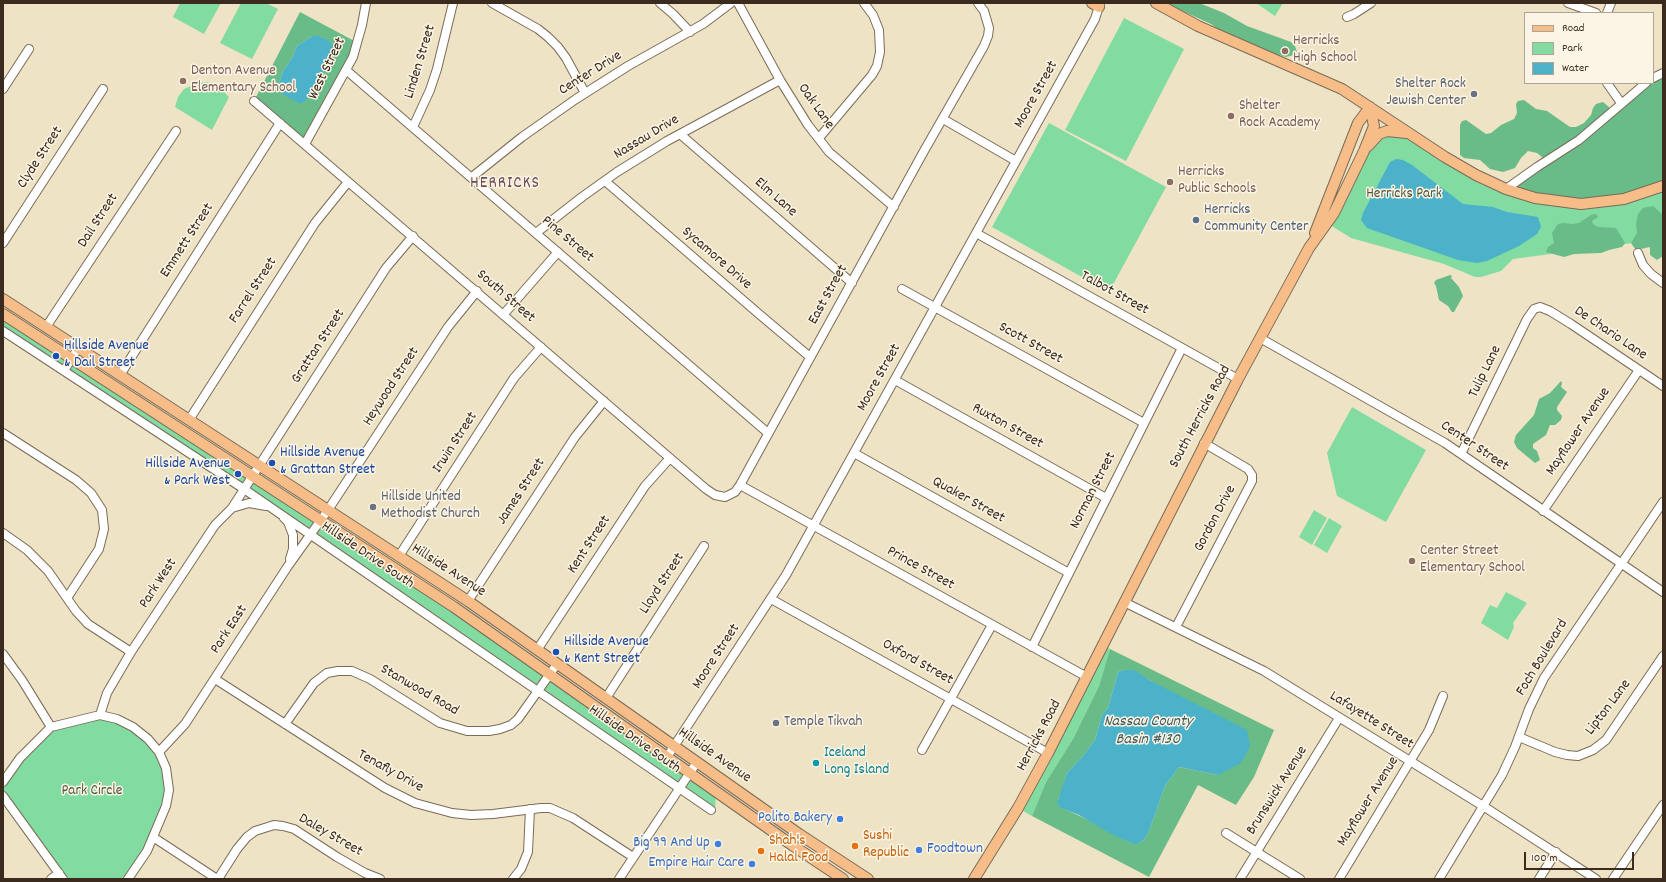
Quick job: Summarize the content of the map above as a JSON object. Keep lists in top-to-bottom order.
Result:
{
  "streets": {
    "main road": ["South Herricks Road", "Hillside Avenue", "Herricks Road"],
    "street": [
      "Linden Street",
      "West Street",
      "Center Drive",
      "Moore Street",
      "Oak Lane",
      "Nassau Drive",
      "Clyde Street",
      "Elm Lane",
      "Dail Street",
      "Pine Street",
      "Emmett Street",
      "Sycamore Drive",
      "Farrel Street",
      "Talbot Street",
      "East Street",
      "South Street",
      "De Chario Lane",
      "Scott Street",
      "Grattan Street",
      "Tulip Lane",
      "Heywood Street",
      "Ruxton Street",
      "Mayflower Avenue",
      "Irwin Street",
      "Center Street",
      "Norman Street",
      "James Street",
      "Quaker Street",
      "Gordon Drive",
      "Kent Street",
      "Hillside Drive South",
      "Prince Street",
      "Park West",
      "Lloyd Street",
      "Park East",
      "Foch Boulevard",
      "Oxford Street",
      "Stanwood Road",
      "Lipton Lane",
      "Lafayette Street",
      "Tenafly Drive",
      "Brunswick Avenue",
      "Daley Street"
    ]
  },
  "crossings": [
    ["Linden Street", "Pine Street"],
    ["West Street", "Pine Street"],
    ["West Street", "South Street"],
    ["Center Drive", "Pine Street"],
    ["Moore Street", "Talbot Street"],
    ["Moore Street", "Scott Street"],
    ["Moore Street", "Ruxton Street"],
    ["Moore Street", "Quaker Street"],
    ["Moore Street", "Prince Street"],
    ["Moore Street", "Hillside Avenue"],
    ["Moore Street", "Oxford Street"],
    ["Oak Lane", "Nassau Drive"],
    ["Oak Lane", "East Street"],
    ["Nassau Drive", "Elm Lane"],
    ["Nassau Drive", "Pine Street"],
    ["Nassau Drive", "Sycamore Drive"],
    ["Elm Lane", "East Street"],
    ["Dail Street", "Hillside Avenue"],
    ["Pine Street", "East Street"],
    ["Emmett Street", "South Street"],
    ["Emmett Street", "Hillside Avenue"],
    ["Sycamore Drive", "East Street"],
    ["Farrel Street", "South Street"],
    ["Farrel Street", "Hillside Avenue"],
    ["Talbot Street", "South Herricks Road"],
    ["Talbot Street", "Norman Street"],
    ["East Street", "South Street"],
    ["East Street", "Prince Street"],
    ["South Street", "Grattan Street"],
    ["South Street", "Heywood Street"],
    ["South Street", "Irwin Street"],
    ["South Street", "James Street"],
    ["South Street", "Kent Street"],
    ["South Street", "Prince Street"],
    ["De Chario Lane", "Tulip Lane"],
    ["De Chario Lane", "Mayflower Avenue"],
    ["Scott Street", "Norman Street"],
    ["Grattan Street", "Hillside Avenue"],
    ["Grattan Street", "Park West"],
    ["Tulip Lane", "Center Street"],
    ["Heywood Street", "Hillside Avenue"],
    ["Heywood Street", "Park East"],
    ["South Herricks Road", "Center Street"],
    ["South Herricks Road", "Gordon Drive"],
    ["South Herricks Road", "Lafayette Street"],
    ["South Herricks Road", "Herricks Road"],
    ["Ruxton Street", "Norman Street"],
    ["Mayflower Avenue", "Center Street"],
    ["Mayflower Avenue", "Lafayette Street"],
    ["Irwin Street", "Hillside Avenue"],
    ["Center Street", "Foch Boulevard"],
    ["Norman Street", "Quaker Street"],
    ["Norman Street", "Prince Street"],
    ["James Street", "Hillside Avenue"],
    ["Gordon Drive", "Lafayette Street"],
    ["Kent Street", "Hillside Avenue"],
    ["Hillside Drive South", "Park West"],
    ["Hillside Drive South", "Park East"],
    ["Hillside Drive South", "Stanwood Road"],
    ["Prince Street", "Herricks Road"],
    ["Hillside Avenue", "Park West"],
    ["Hillside Avenue", "Lloyd Street"],
    ["Hillside Avenue", "Park East"],
    ["Hillside Avenue", "Stanwood Road"],
    ["Park East", "Tenafly Drive"],
    ["Foch Boulevard", "Lipton Lane"],
    ["Foch Boulevard", "Lafayette Street"],
    ["Oxford Street", "Herricks Road"],
    ["Stanwood Road", "Tenafly Drive"],
    ["Lafayette Street", "Herricks Road"],
    ["Lafayette Street", "Brunswick Avenue"]
  ],
  "districts": ["HERRICKS"],
  "water": ["Nassau County Basin #130"],
  "parks": ["Herricks Park", "Park Circle"],
  "places": [
    "Herricks High School",
    "Denton Avenue Elementary School",
    "Shelter Rock Jewish Center",
    "Shelter Rock Academy",
    "Herricks Public Schools",
    "Herricks Community Center",
    "Hillside Avenue & Dail Street",
    "Hillside Avenue & Grattan Street",
    "Hillside Avenue & Park West",
    "Hillside United Methodist Church",
    "Center Street Elementary School",
    "Hillside Avenue & Kent Street",
    "Temple Tikvah",
    "Iceland Long Island",
    "Polito Bakery",
    "Big 99 And Up",
    "Sushi Republic",
    "Foodtown",
    "Shah's Halal Food",
    "Empire Hair Care"
  ],
  "legend": ["Road", "Park", "Water"],
  "scale_bar": "100 m"
}
